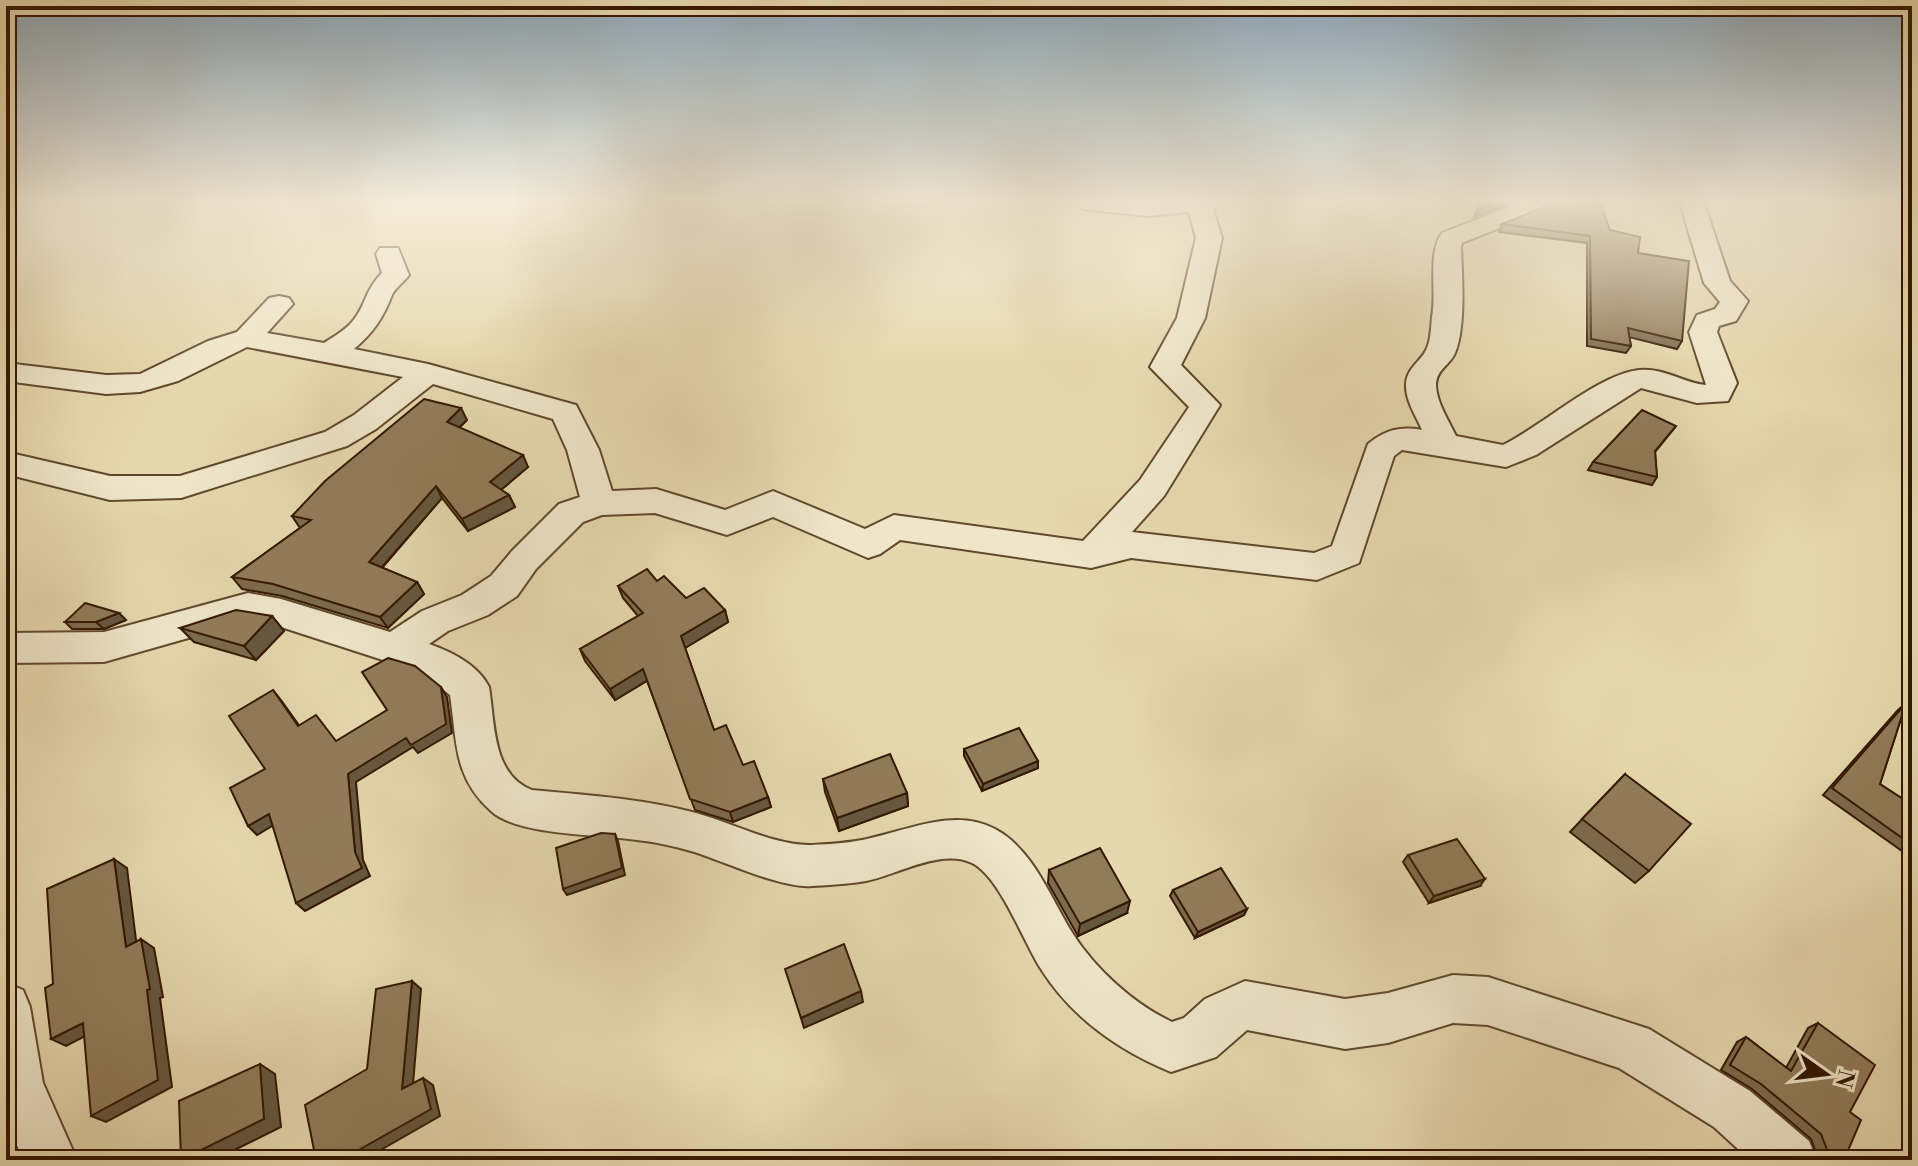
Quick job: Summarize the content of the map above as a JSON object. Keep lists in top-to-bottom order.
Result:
{
  "north": "right"
}
